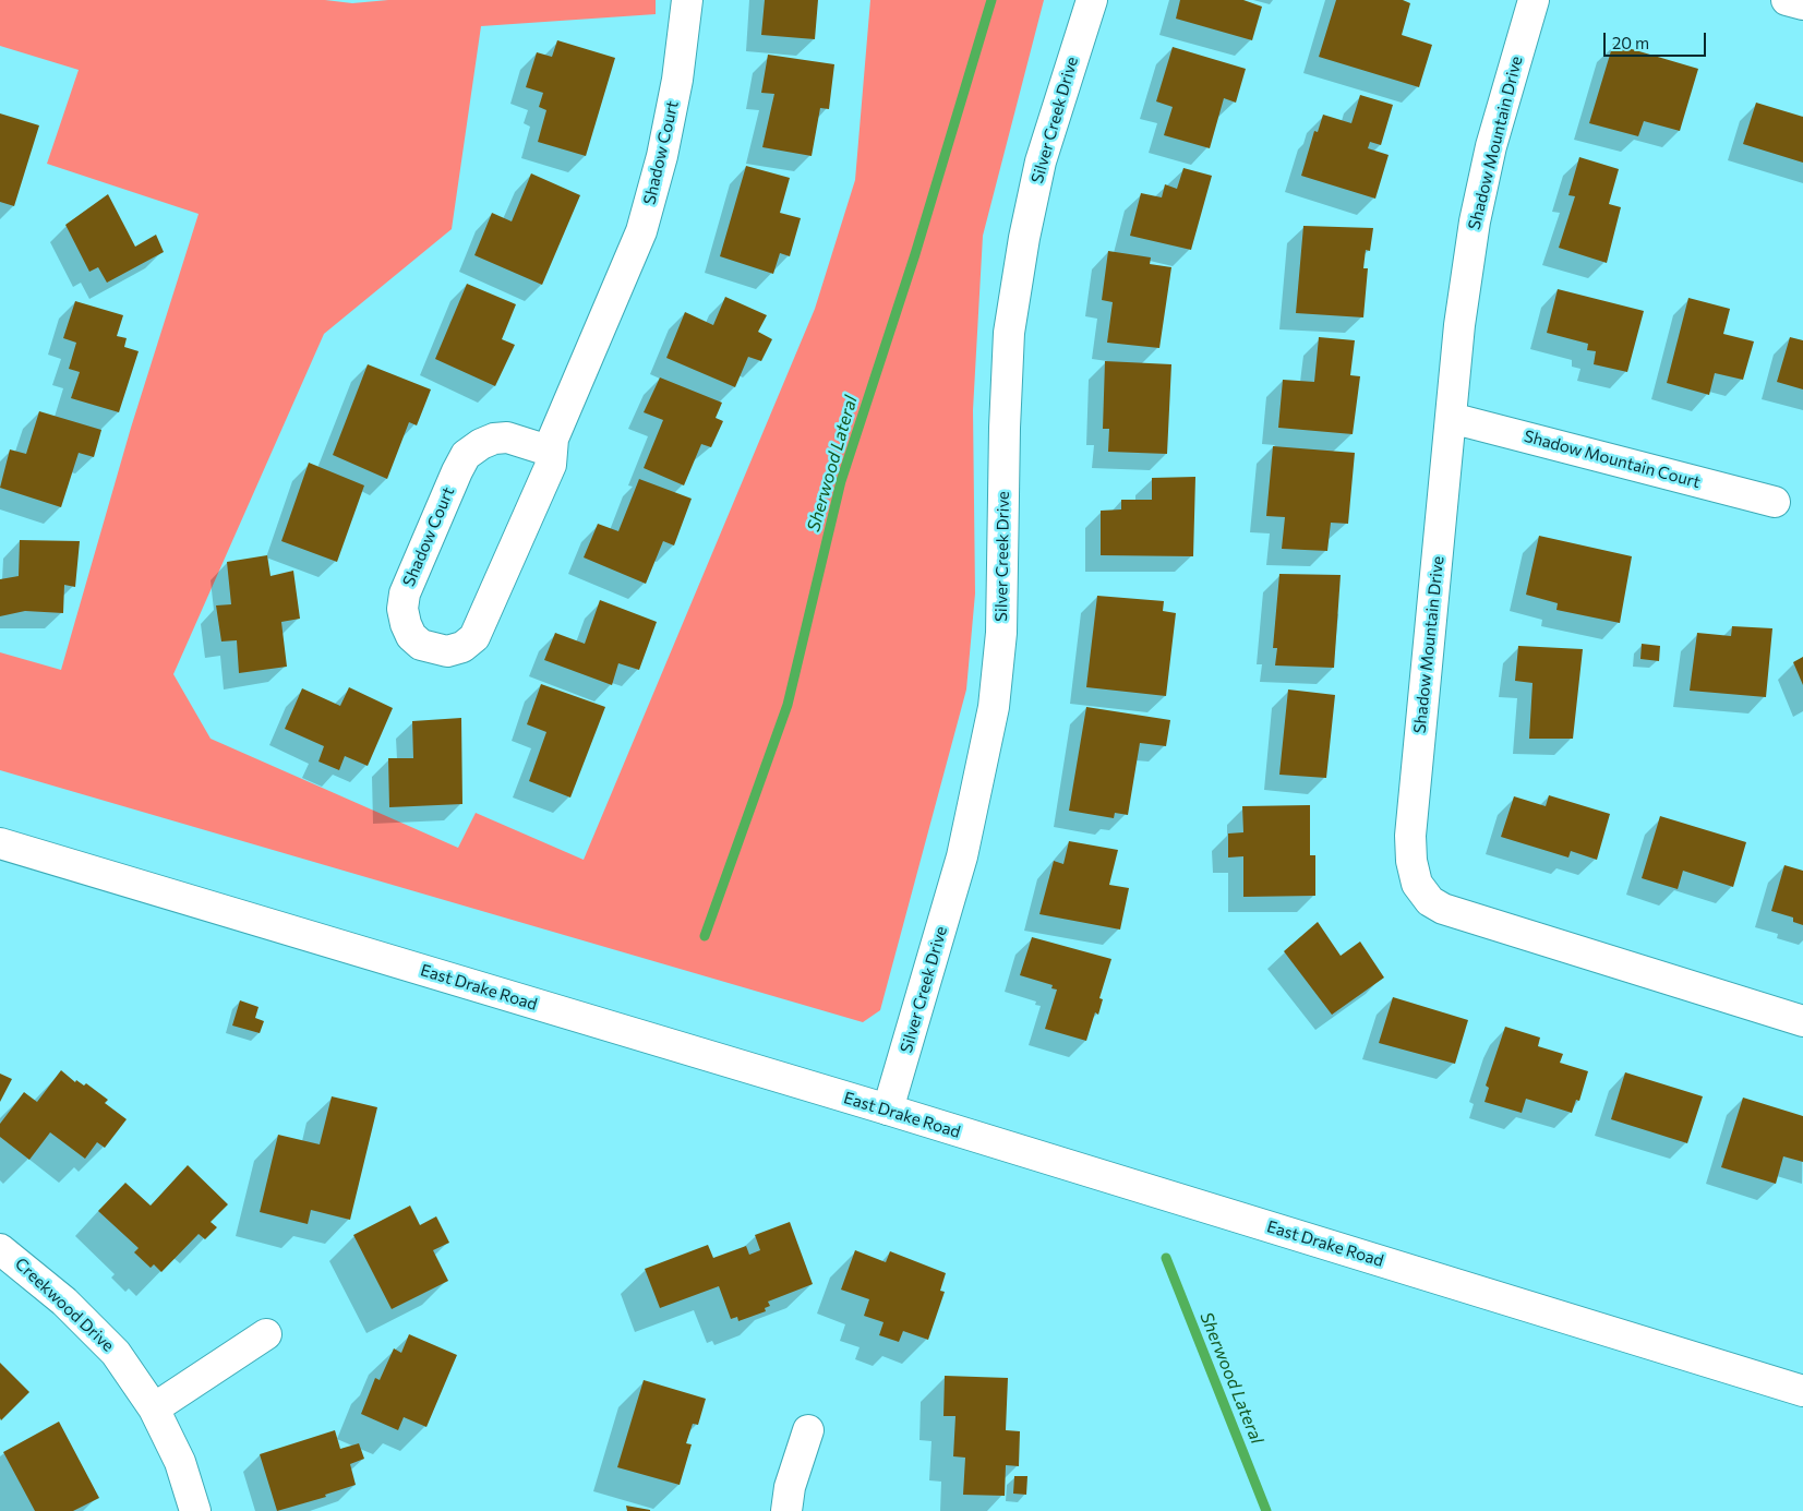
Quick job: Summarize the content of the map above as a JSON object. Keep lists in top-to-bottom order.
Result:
{
  "streets": {
    "street": [
      "Silver Creek Drive",
      "Shadow Mountain Drive",
      "Shadow Court",
      "Shadow Mountain Court",
      "East Drake Road",
      "Creekwood Drive"
    ]
  },
  "crossings": [
    ["Silver Creek Drive", "East Drake Road"],
    ["Shadow Mountain Drive", "Shadow Mountain Court"]
  ],
  "water": ["Sherwood Lateral"],
  "scale_bar": "20 m"
}
